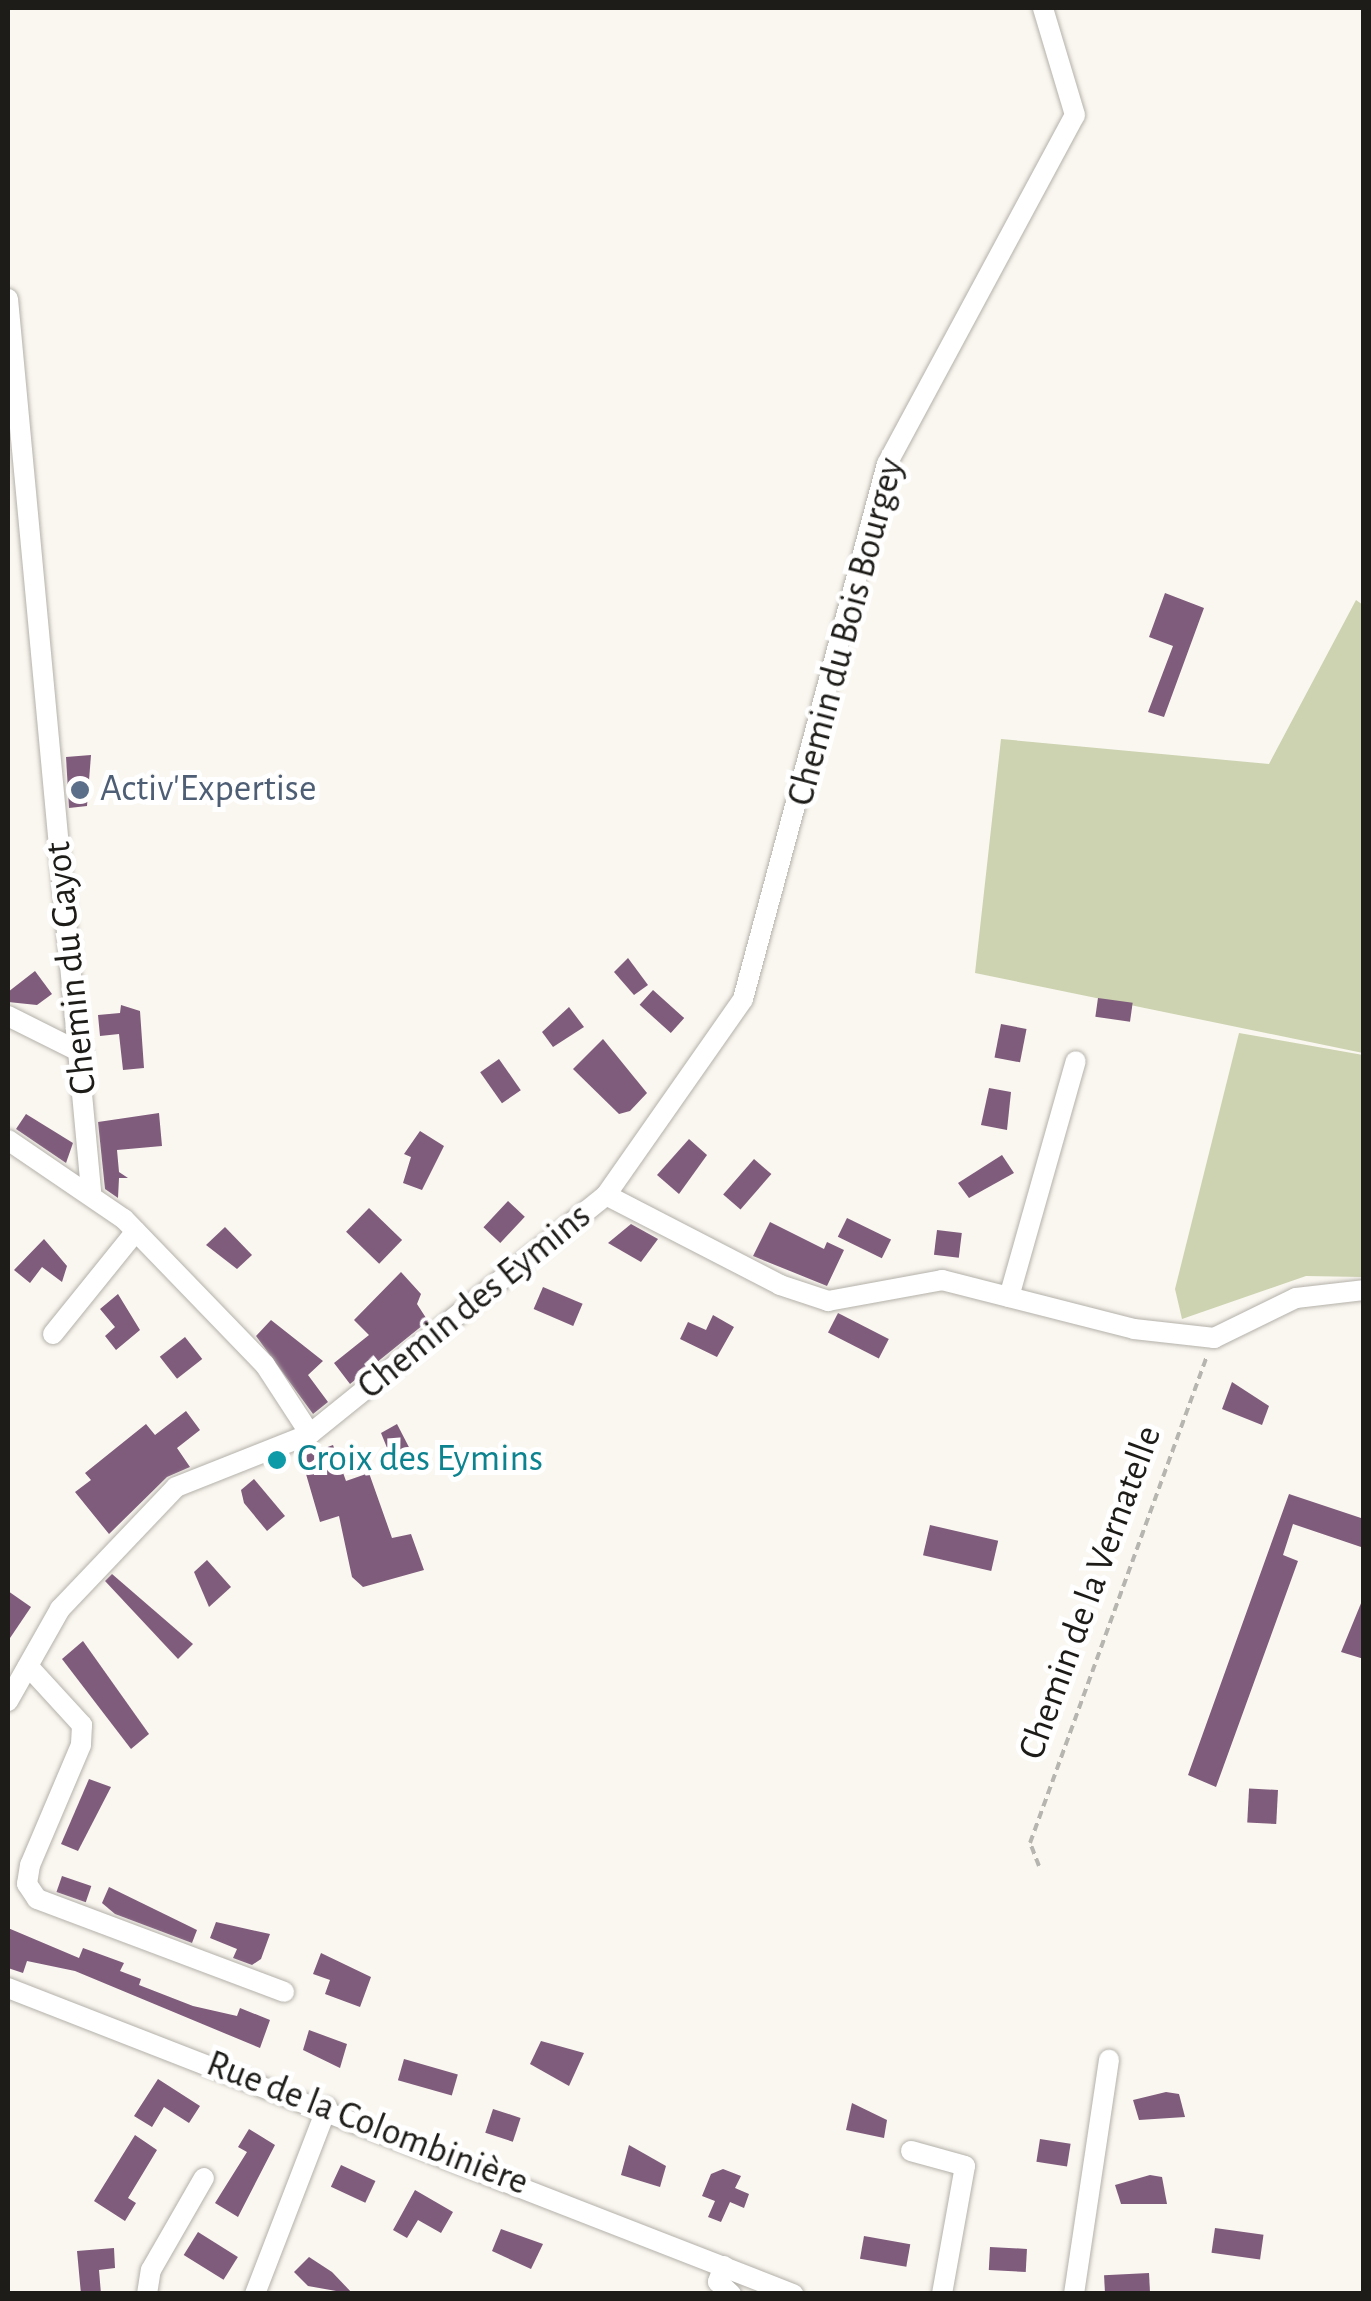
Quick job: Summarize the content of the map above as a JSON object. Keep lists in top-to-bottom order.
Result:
{
  "streets": {
    "street": [
      "Chemin du Bois Bourgey",
      "Chemin du Gayot",
      "Chemin des Eymins",
      "Rue de la Colombinière"
    ],
    "path": ["Chemin de la Vernatelle"]
  },
  "crossings": [
    ["Chemin du Bois Bourgey", "Chemin des Eymins"],
    ["Chemin des Eymins", "Chemin de la Vernatelle"]
  ],
  "places": ["Activ'Expertise", "Croix des Eymins"]
}
